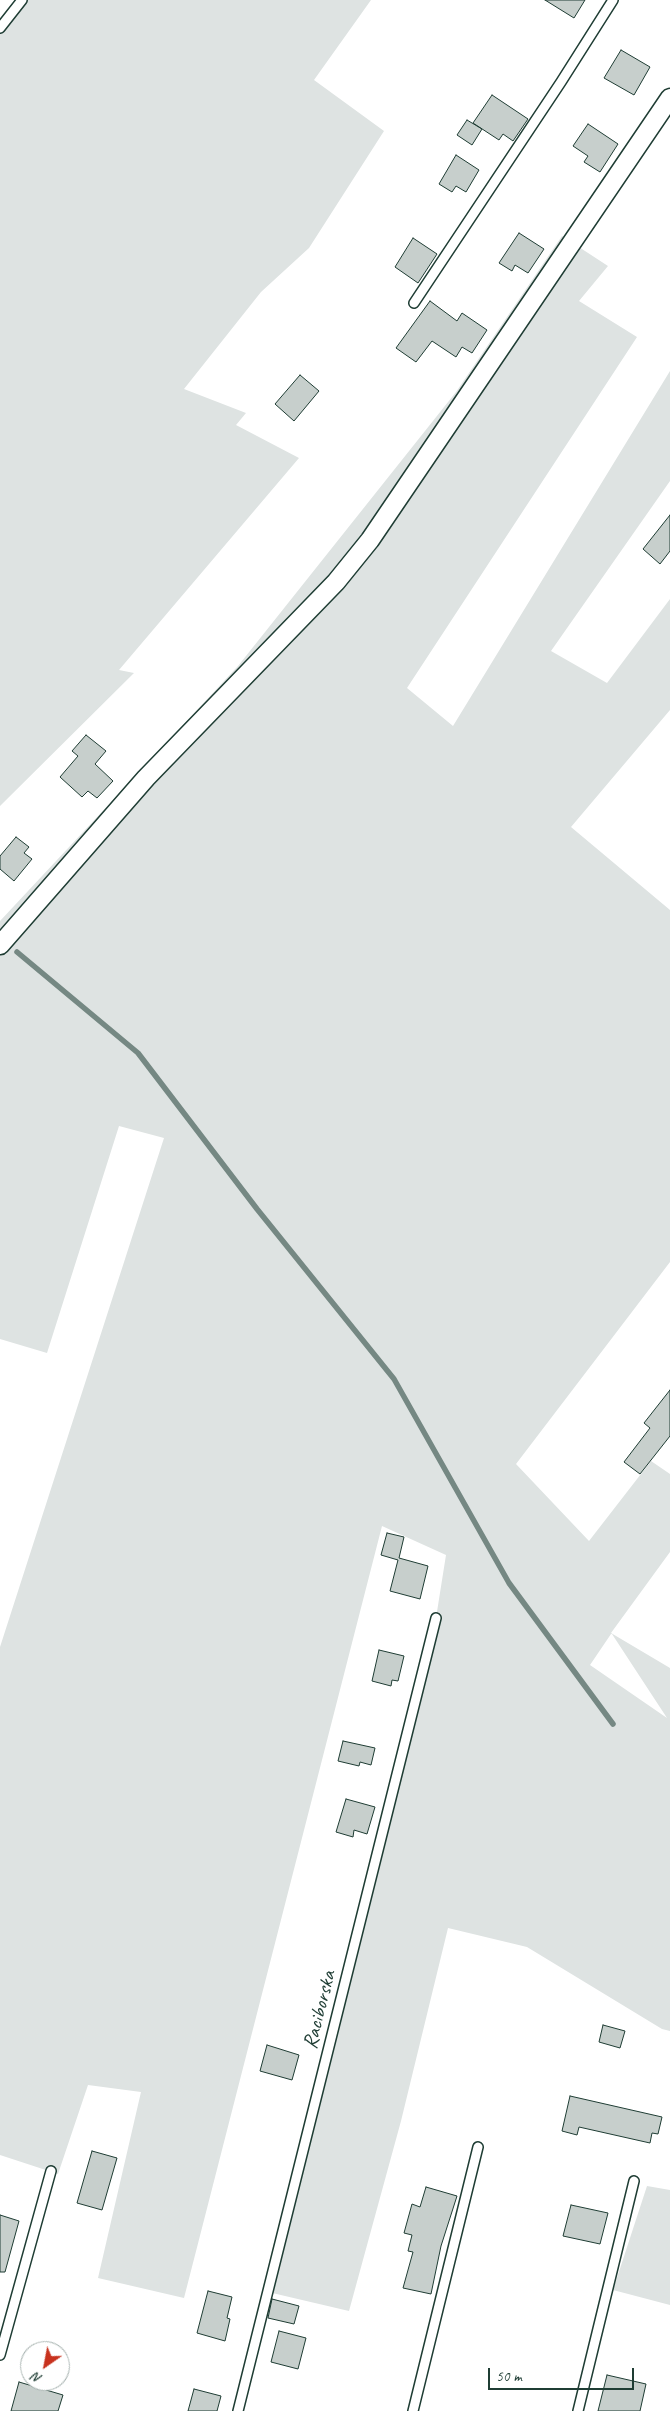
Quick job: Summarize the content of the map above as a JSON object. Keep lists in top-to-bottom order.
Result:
{
  "streets": {
    "lane": ["Raciborska"]
  },
  "scale_bar": "50 m",
  "north": "bottom left"
}
